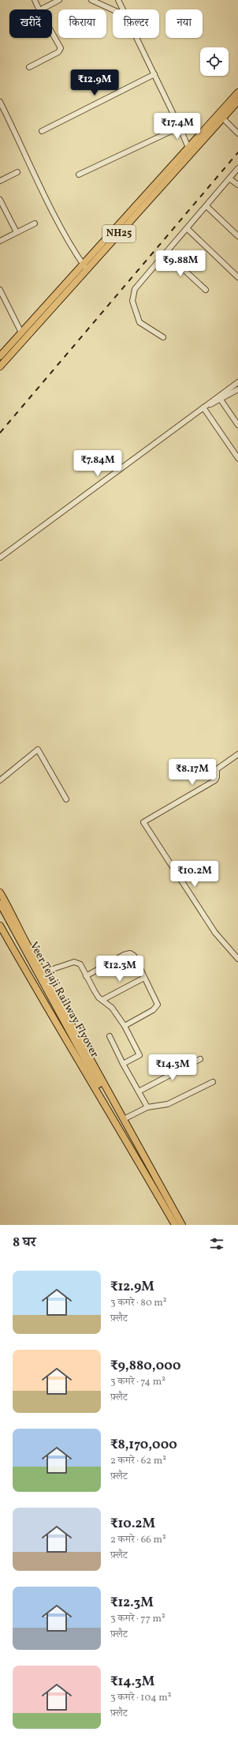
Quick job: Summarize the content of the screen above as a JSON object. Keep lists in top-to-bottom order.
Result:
{
  "streets": {
    "main road": ["NH25", "Veer Tejaji Railway Flyover"]
  },
  "page": {
    "chip": [
      "खरीदें",
      "किराया",
      "फ़िल्टर",
      "नया"
    ],
    "price": [
      "₹12.9M",
      "₹17.4M",
      "₹9.88M",
      "₹7.84M",
      "₹8.17M",
      "₹10.2M",
      "₹12.3M",
      "₹14.3M"
    ],
    "heading": "8 घर",
    "list": [
      {
        "name": "₹12.9M",
        "note": "3 कमरे · 80 m² · फ़्लैट"
      },
      {
        "name": "₹9,880,000",
        "note": "3 कमरे · 74 m² · फ़्लैट"
      },
      {
        "name": "₹8,170,000",
        "note": "2 कमरे · 62 m² · फ़्लैट"
      },
      {
        "name": "₹10.2M",
        "note": "2 कमरे · 66 m² · फ़्लैट"
      },
      {
        "name": "₹12.3M",
        "note": "3 कमरे · 77 m² · फ़्लैट"
      },
      {
        "name": "₹14.3M",
        "note": "3 कमरे · 104 m² · फ़्लैट"
      }
    ]
  }
}
